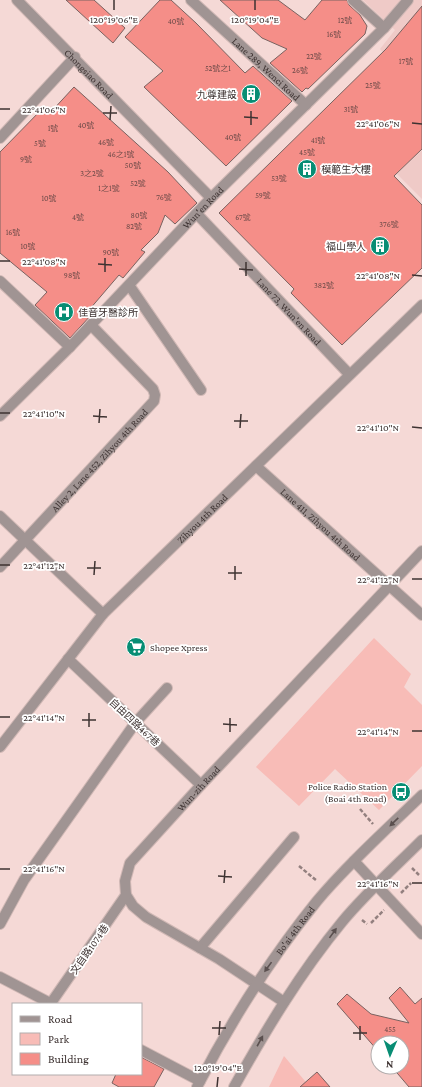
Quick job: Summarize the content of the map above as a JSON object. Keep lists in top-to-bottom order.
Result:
{
  "streets": {
    "street": [
      "Lane 289, Wenci Road",
      "Chongsiao Road",
      "Wun'en Road",
      "Lane 73, Wun'en Road",
      "Alley 2, Lane 452, Zihyou 4th Road",
      "Zihyou 4th Road",
      "Lane 411, Zihyou 4th Road",
      "自由四路467巷",
      "Wun-zih Road",
      "Bo'ai 4th Road",
      "文自路1074巷"
    ]
  },
  "crossings": [
    ["Lane 289, Wenci Road", "Wun'en Road"],
    ["Chongsiao Road", "Wun'en Road"],
    ["Wun'en Road", "Lane 73, Wun'en Road"],
    ["Wun'en Road", "Alley 2, Lane 452, Zihyou 4th Road"],
    ["Lane 73, Wun'en Road", "Zihyou 4th Road"],
    ["Zihyou 4th Road", "Lane 411, Zihyou 4th Road"],
    ["Zihyou 4th Road", "自由四路467巷"],
    ["Lane 411, Zihyou 4th Road", "Wun-zih Road"],
    ["自由四路467巷", "Wun-zih Road"],
    ["Wun-zih Road", "文自路1074巷"]
  ],
  "places": {
    "building": ["九尊建設", "模範生大樓", "福山學人"],
    "hospital": ["佳音牙醫診所"],
    "supermarket": ["Shopee Xpress"],
    "bus stop": ["Police Radio Station (Boai 4th Road)"]
  },
  "house_numbers": [
    "12號",
    "40號",
    "16號",
    "22號",
    "17號",
    "52號之1",
    "26號",
    "25號",
    "31號",
    "40號",
    "1號",
    "40號",
    "41號",
    "46號",
    "5號",
    "45號",
    "46之1號",
    "9號",
    "50號",
    "3之2號",
    "53號",
    "52號",
    "1之1號",
    "59號",
    "76號",
    "10號",
    "80號",
    "4號",
    "67號",
    "376號",
    "82號",
    "16號",
    "10號",
    "90號",
    "98號",
    "382號",
    "455"
  ],
  "legend": ["Road", "Park", "Building"],
  "north": "bottom",
  "coordinates": [
    "120°19'06\"E",
    "120°19'04\"E",
    "22°41'06\"N",
    "22°41'08\"N",
    "22°41'10\"N",
    "22°41'12\"N",
    "22°41'14\"N",
    "22°41'16\"N"
  ]
}
